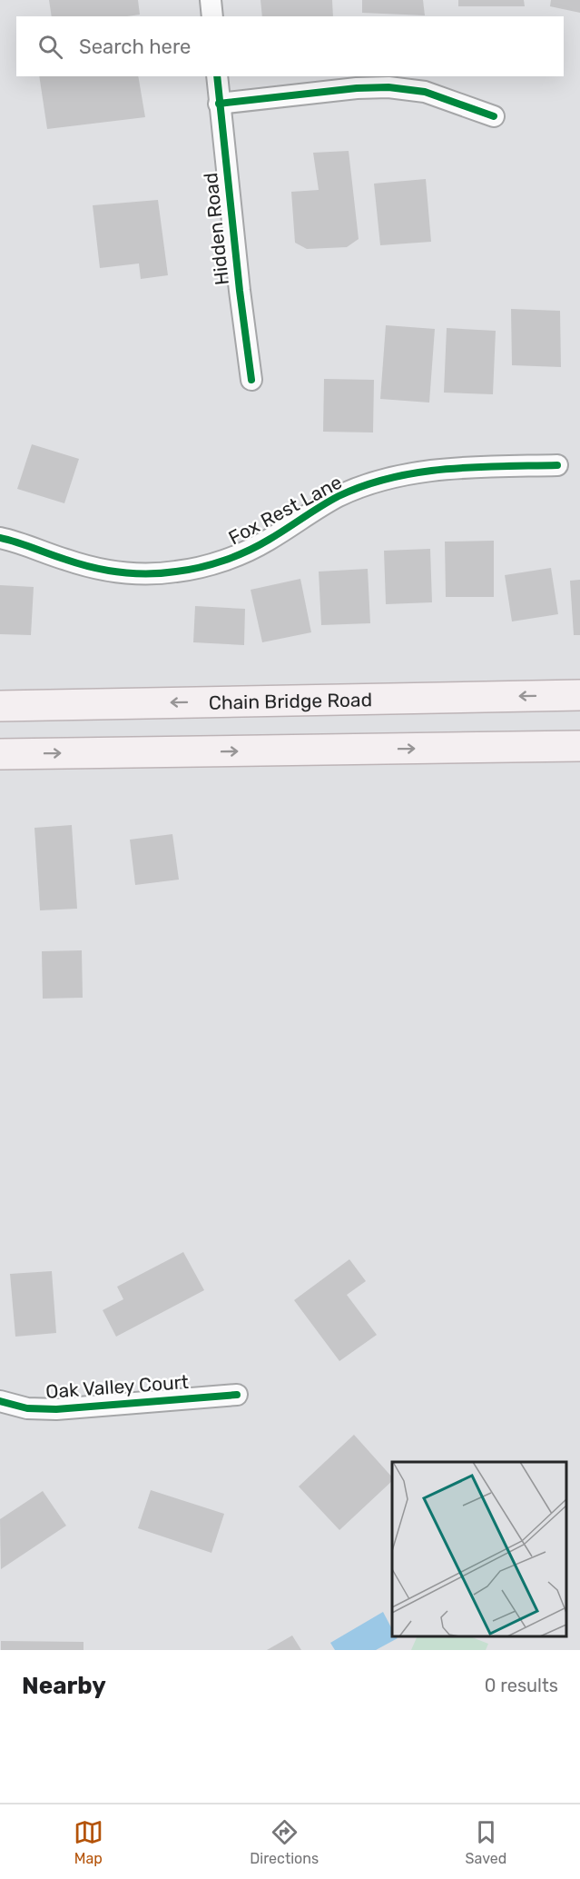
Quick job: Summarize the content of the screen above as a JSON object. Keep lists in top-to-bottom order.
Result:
{
  "streets": {
    "main road": ["Chain Bridge Road"],
    "street": ["Hidden Road", "Fox Rest Lane", "Oak Valley Court"]
  },
  "page": {
    "search": "Search here",
    "heading": ["Nearby", "0 results"],
    "nav": ["Map", "Directions", "Saved"]
  }
}
